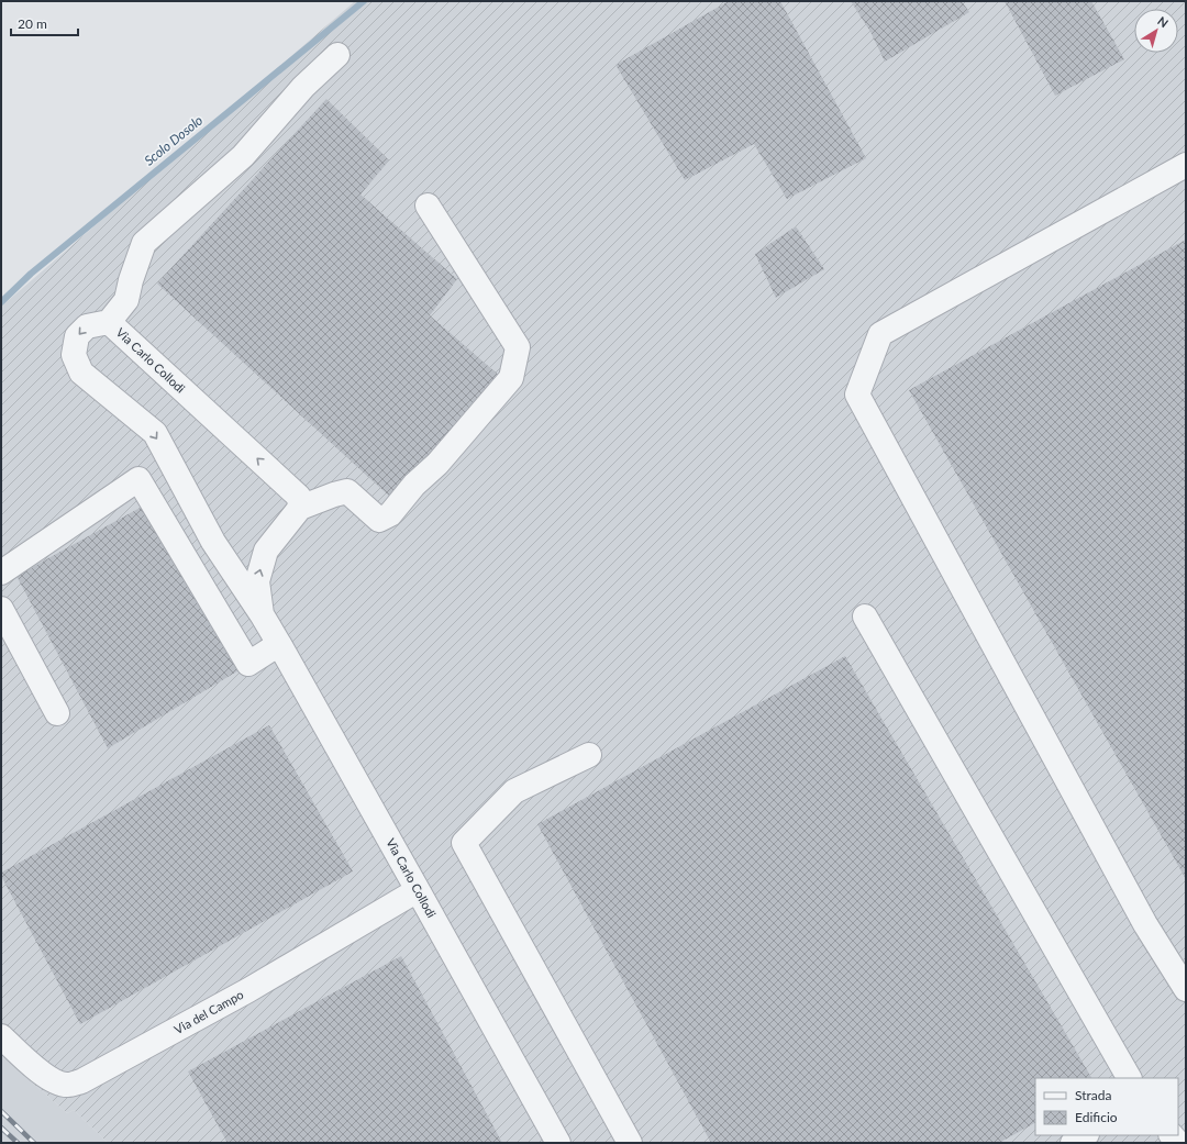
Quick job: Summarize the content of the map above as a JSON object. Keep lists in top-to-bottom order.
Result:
{
  "streets": {
    "street": ["Via Carlo Collodi", "Via del Campo"]
  },
  "crossings": [
    ["Via Carlo Collodi", "Via del Campo"]
  ],
  "water": ["Scolo Dosolo"],
  "legend": ["Strada", "Edificio"],
  "scale_bar": "20 m",
  "north": "top right"
}
